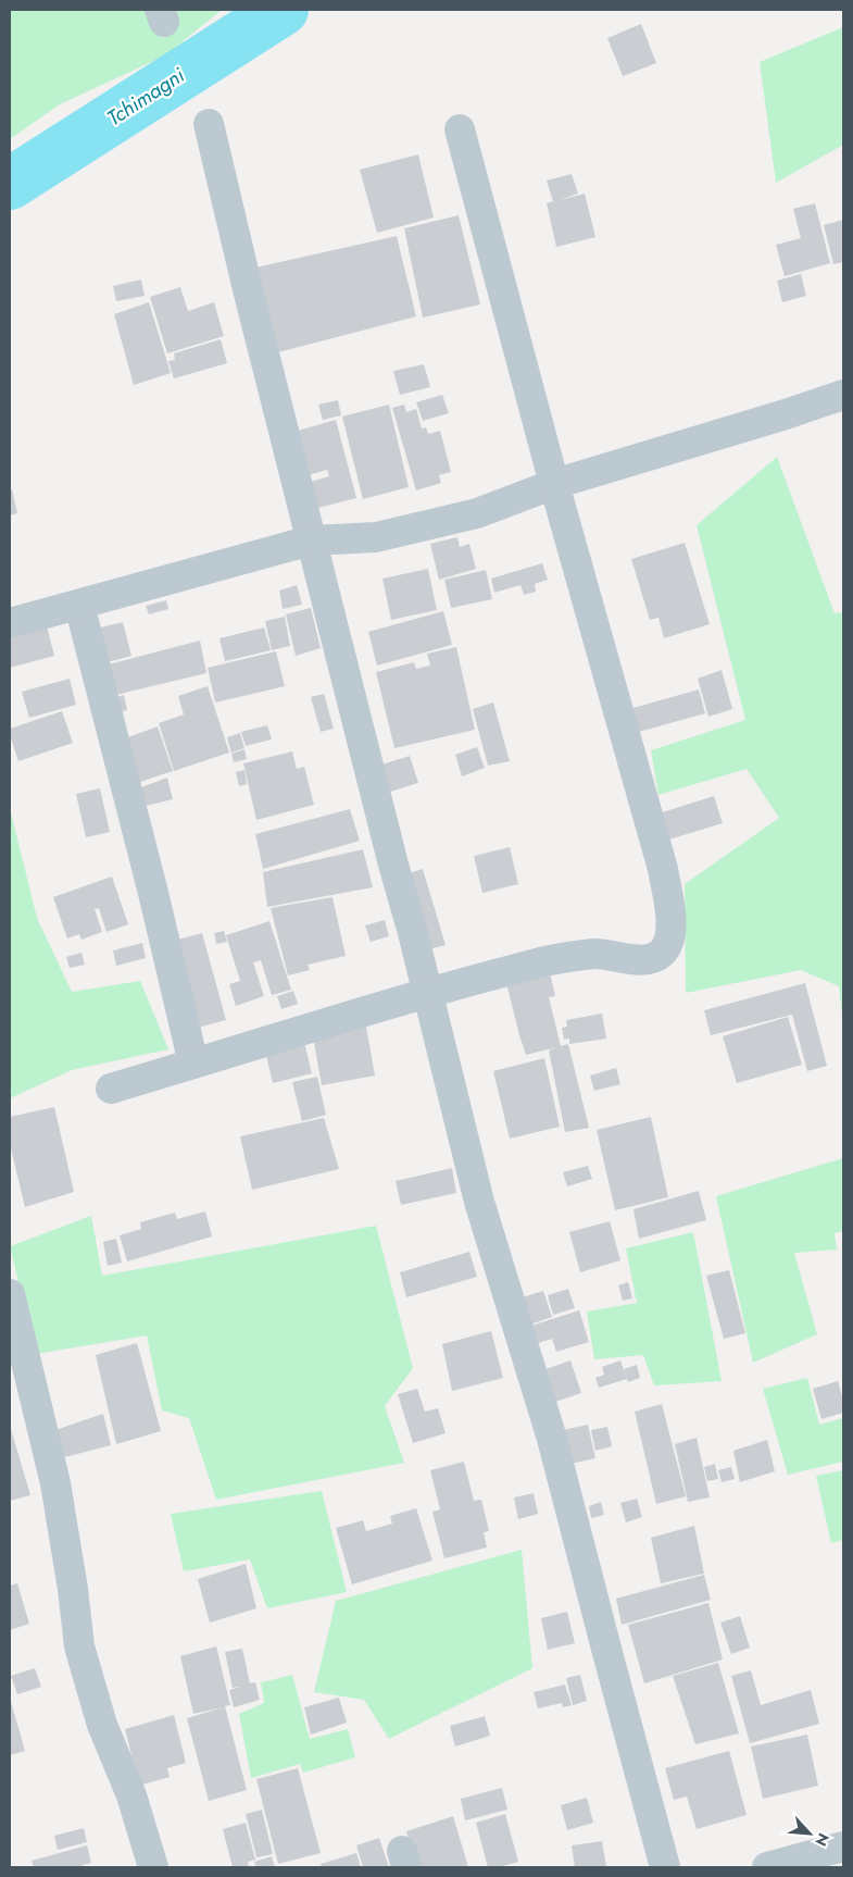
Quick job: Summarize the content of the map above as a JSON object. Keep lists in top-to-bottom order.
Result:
{
  "water": ["Tchimagni"],
  "north": "bottom right"
}
